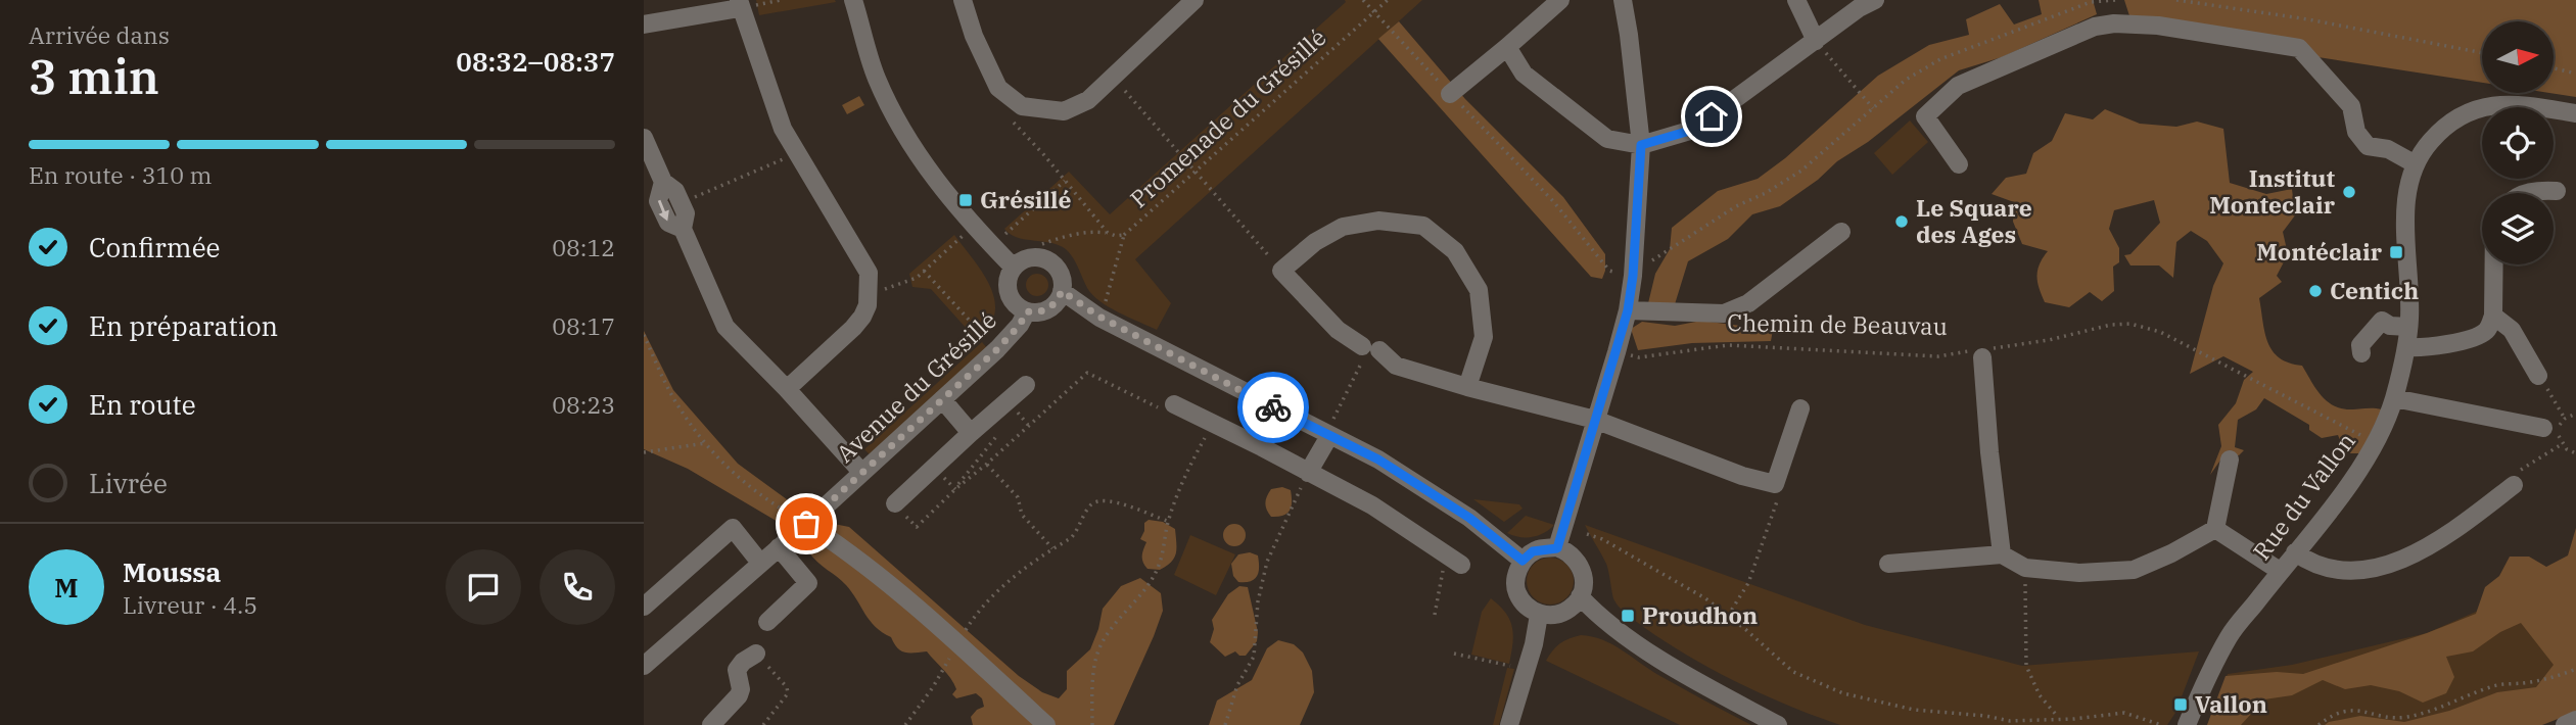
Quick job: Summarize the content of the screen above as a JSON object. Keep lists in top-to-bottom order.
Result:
{
  "streets": {
    "street": ["Avenue du Grésillé", "Rue du Vallon"],
    "path": ["Promenade du Grésillé", "Chemin de Beauvau"]
  },
  "places": {
    "other": ["Institut Monteclair", "Le Square des Ages", "Centich"],
    "transit": [
      "Grésillé",
      "Montéclair",
      "Proudhon",
      "Vallon"
    ]
  },
  "north": "right",
  "page": {
    "heading": ["3 min", "Arrivée dans", "08:32–08:37"],
    "panel": ["Moussa", "Livreur · 4.5"],
    "bar": "En route · 310 m",
    "list": [
      ["Confirmée", "08:12"],
      ["En préparation", "08:17"],
      ["En route", "08:23"],
      "Livrée"
    ],
    "round": "M"
  }
}
